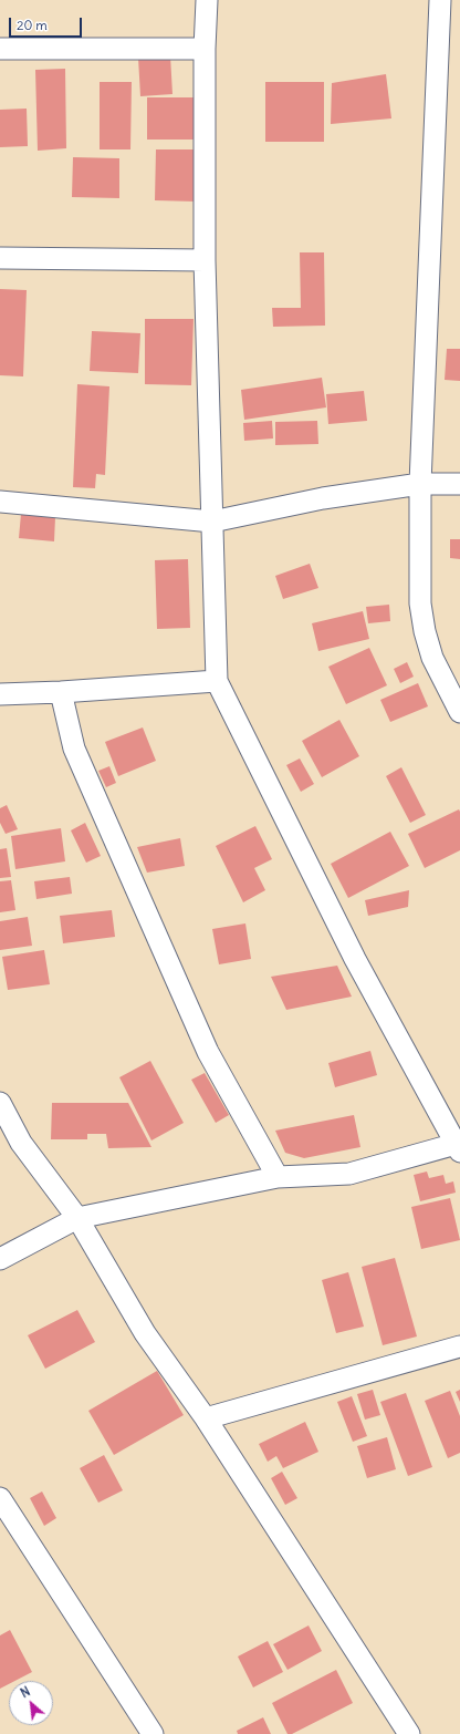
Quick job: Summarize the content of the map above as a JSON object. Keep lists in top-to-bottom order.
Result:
{
  "scale_bar": "20 m",
  "north": "top left"
}
